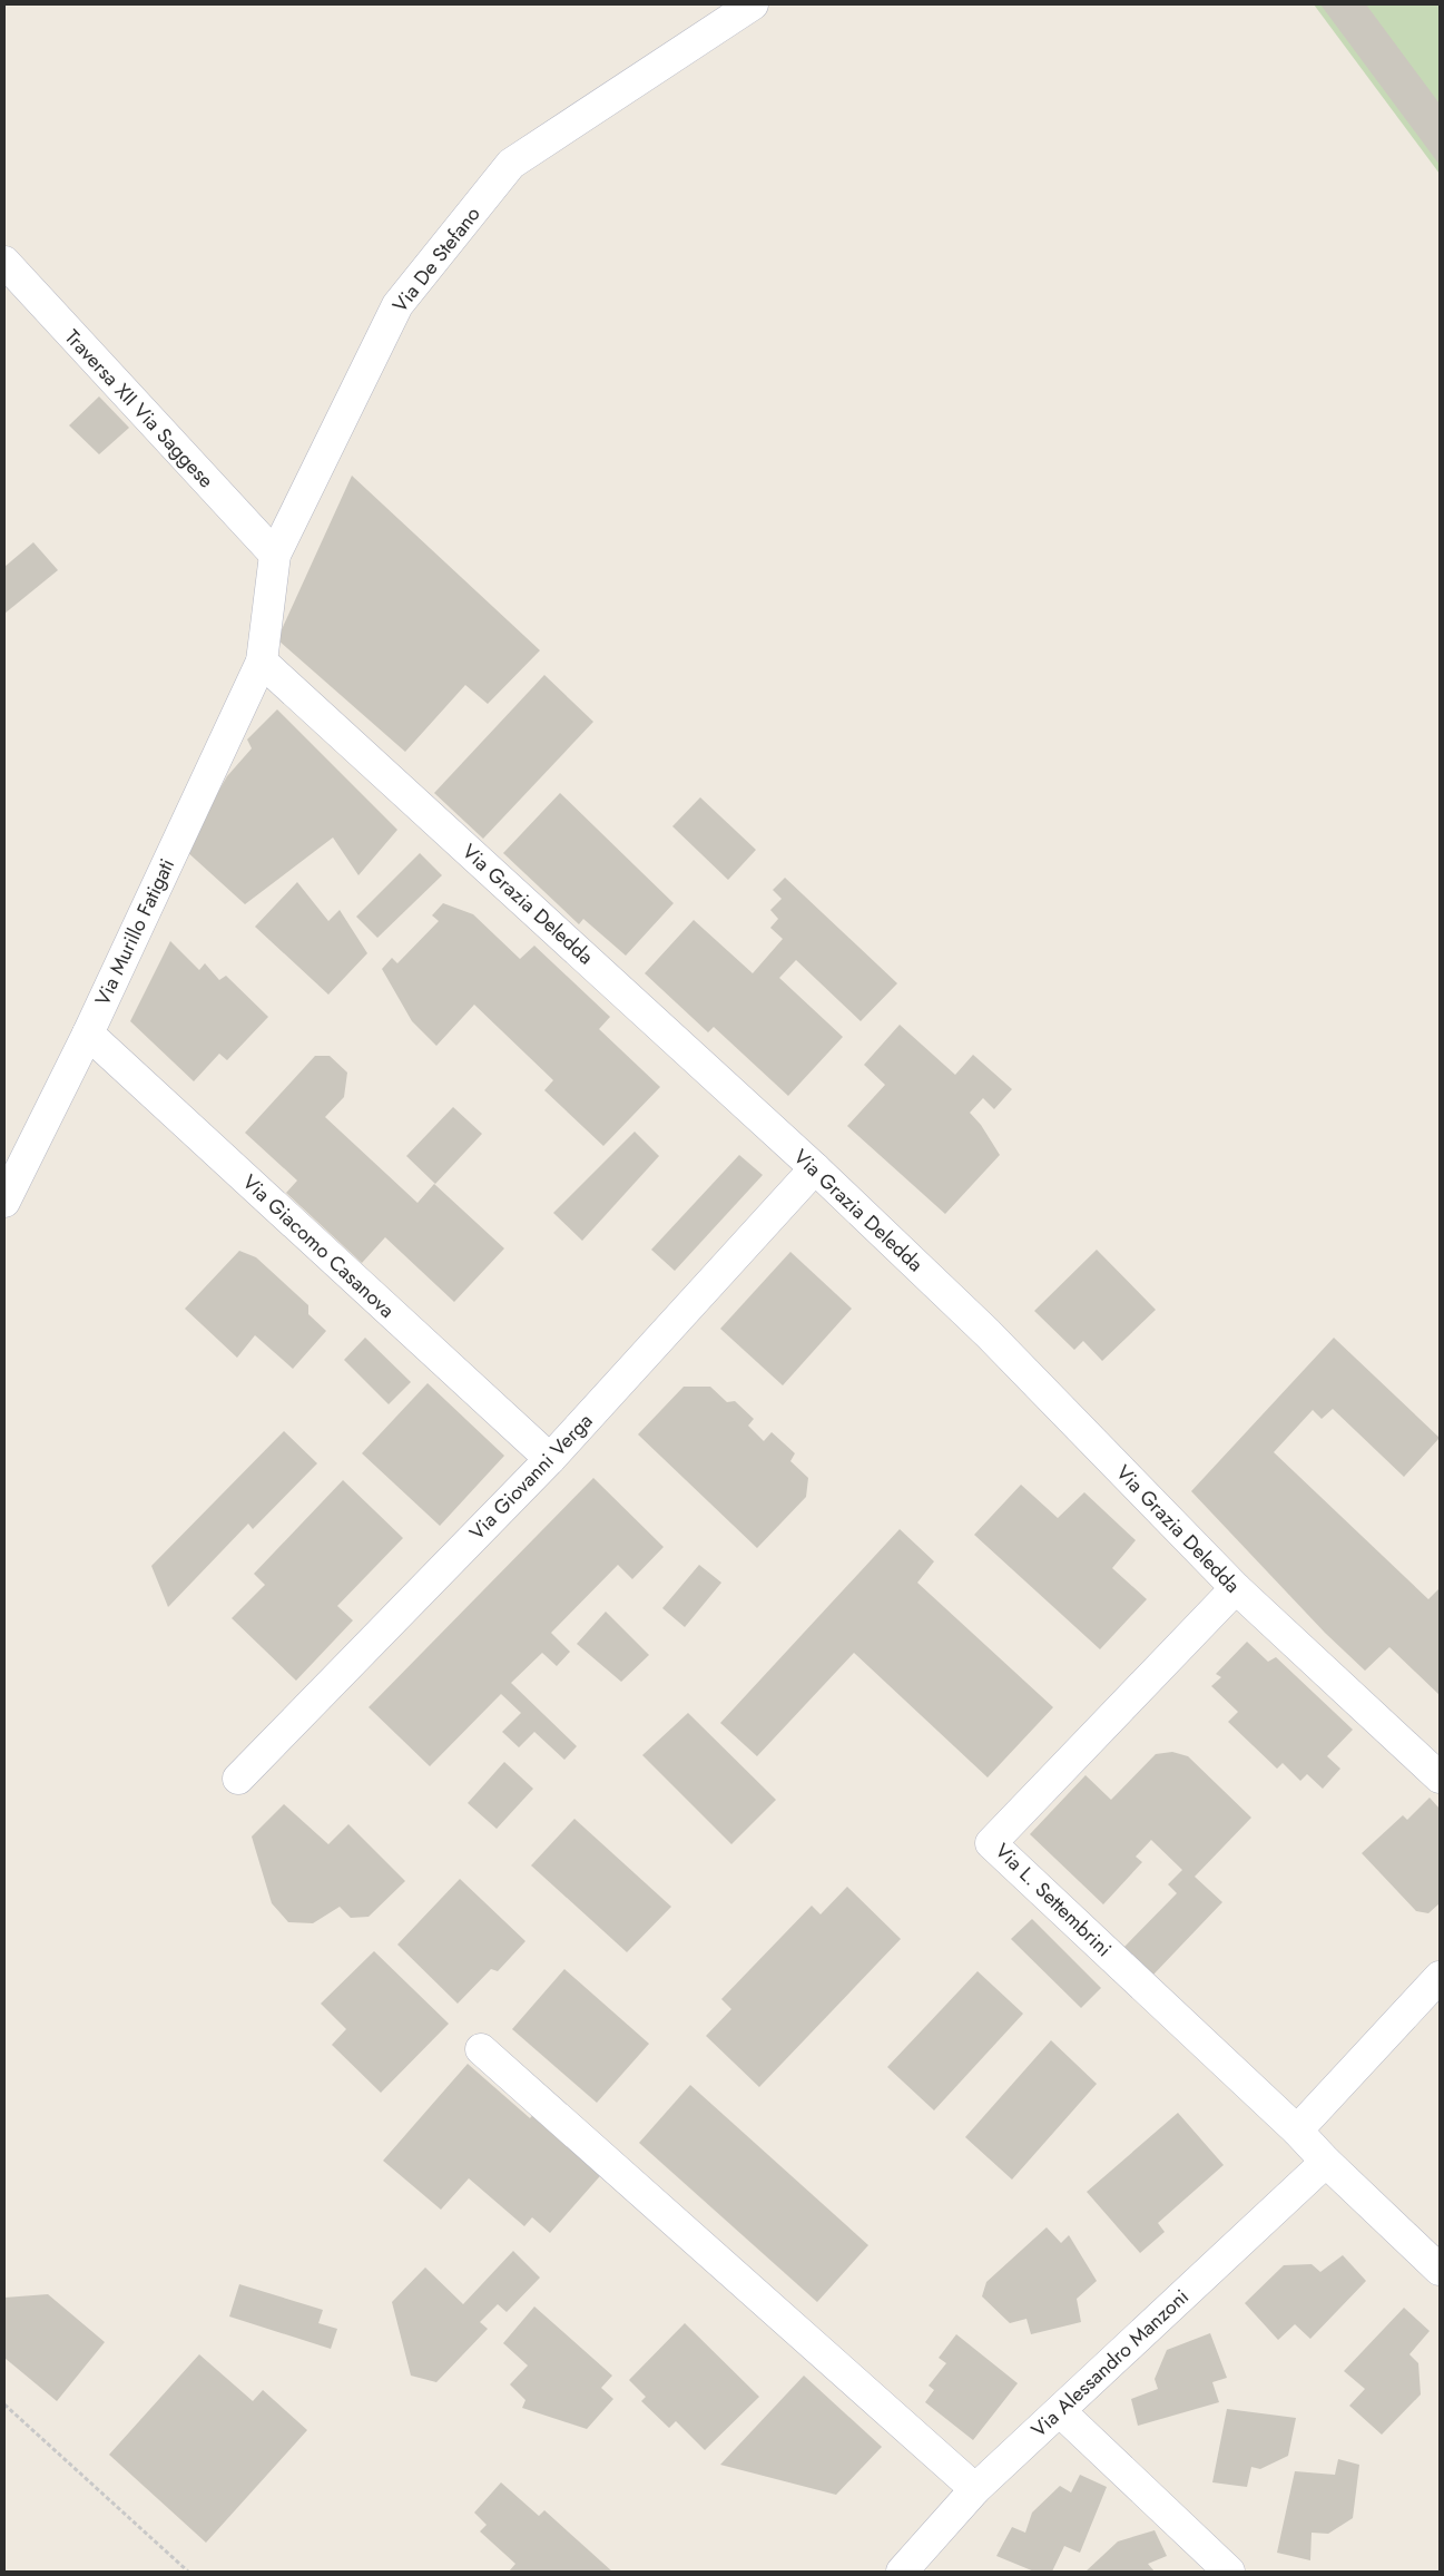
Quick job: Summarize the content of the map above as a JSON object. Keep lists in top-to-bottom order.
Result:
{
  "streets": {
    "street": [
      "Via De Stefano",
      "Traversa XII Via Saggese",
      "Via Grazia Deledda",
      "Via Murillo Fatigati",
      "Via Giacomo Casanova",
      "Via Giovanni Verga",
      "Via L. Settembrini",
      "Via Alessandro Manzoni"
    ]
  },
  "crossings": [
    ["Via De Stefano", "Traversa XII Via Saggese"],
    ["Via De Stefano", "Via Grazia Deledda"],
    ["Via De Stefano", "Via Murillo Fatigati"],
    ["Via Grazia Deledda", "Via Murillo Fatigati"],
    ["Via Grazia Deledda", "Via Giovanni Verga"],
    ["Via Grazia Deledda", "Via L. Settembrini"],
    ["Via Murillo Fatigati", "Via Giacomo Casanova"],
    ["Via Giacomo Casanova", "Via Giovanni Verga"]
  ]
}
